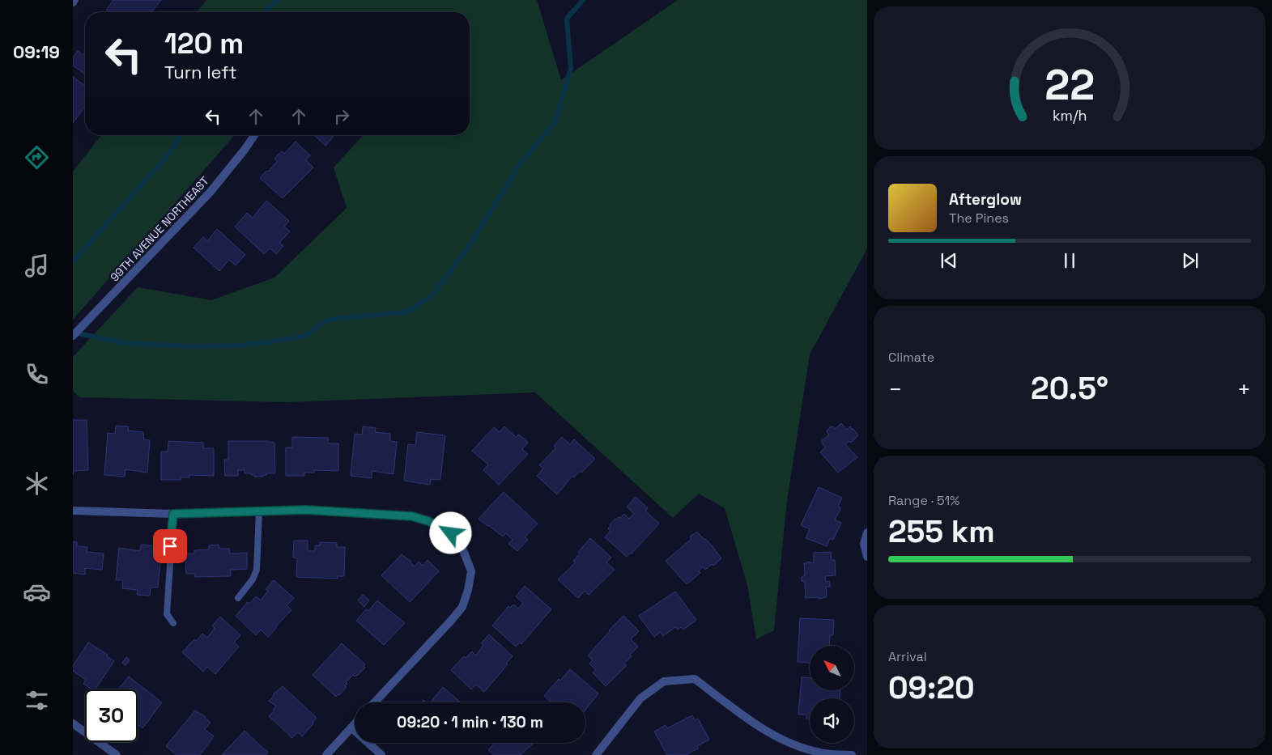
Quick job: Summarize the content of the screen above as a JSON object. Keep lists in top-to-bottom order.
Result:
{
  "streets": {
    "street": ["99TH AVENUE NORTHEAST"]
  },
  "north": "top left",
  "page": {
    "tabs": "09:19",
    "turn": ["120 m", "Turn left"],
    "song": ["Afterglow", "The Pines"],
    "tile": [
      "Climate",
      ["Range · 51%", "255 km"],
      ["Arrival", "09:20"]
    ],
    "heat": ["−", "20.5°", "+"],
    "limit": "30",
    "trip": "09:20 · 1 min · 130 m",
    "gauge": ["22", "km/h"]
  }
}
